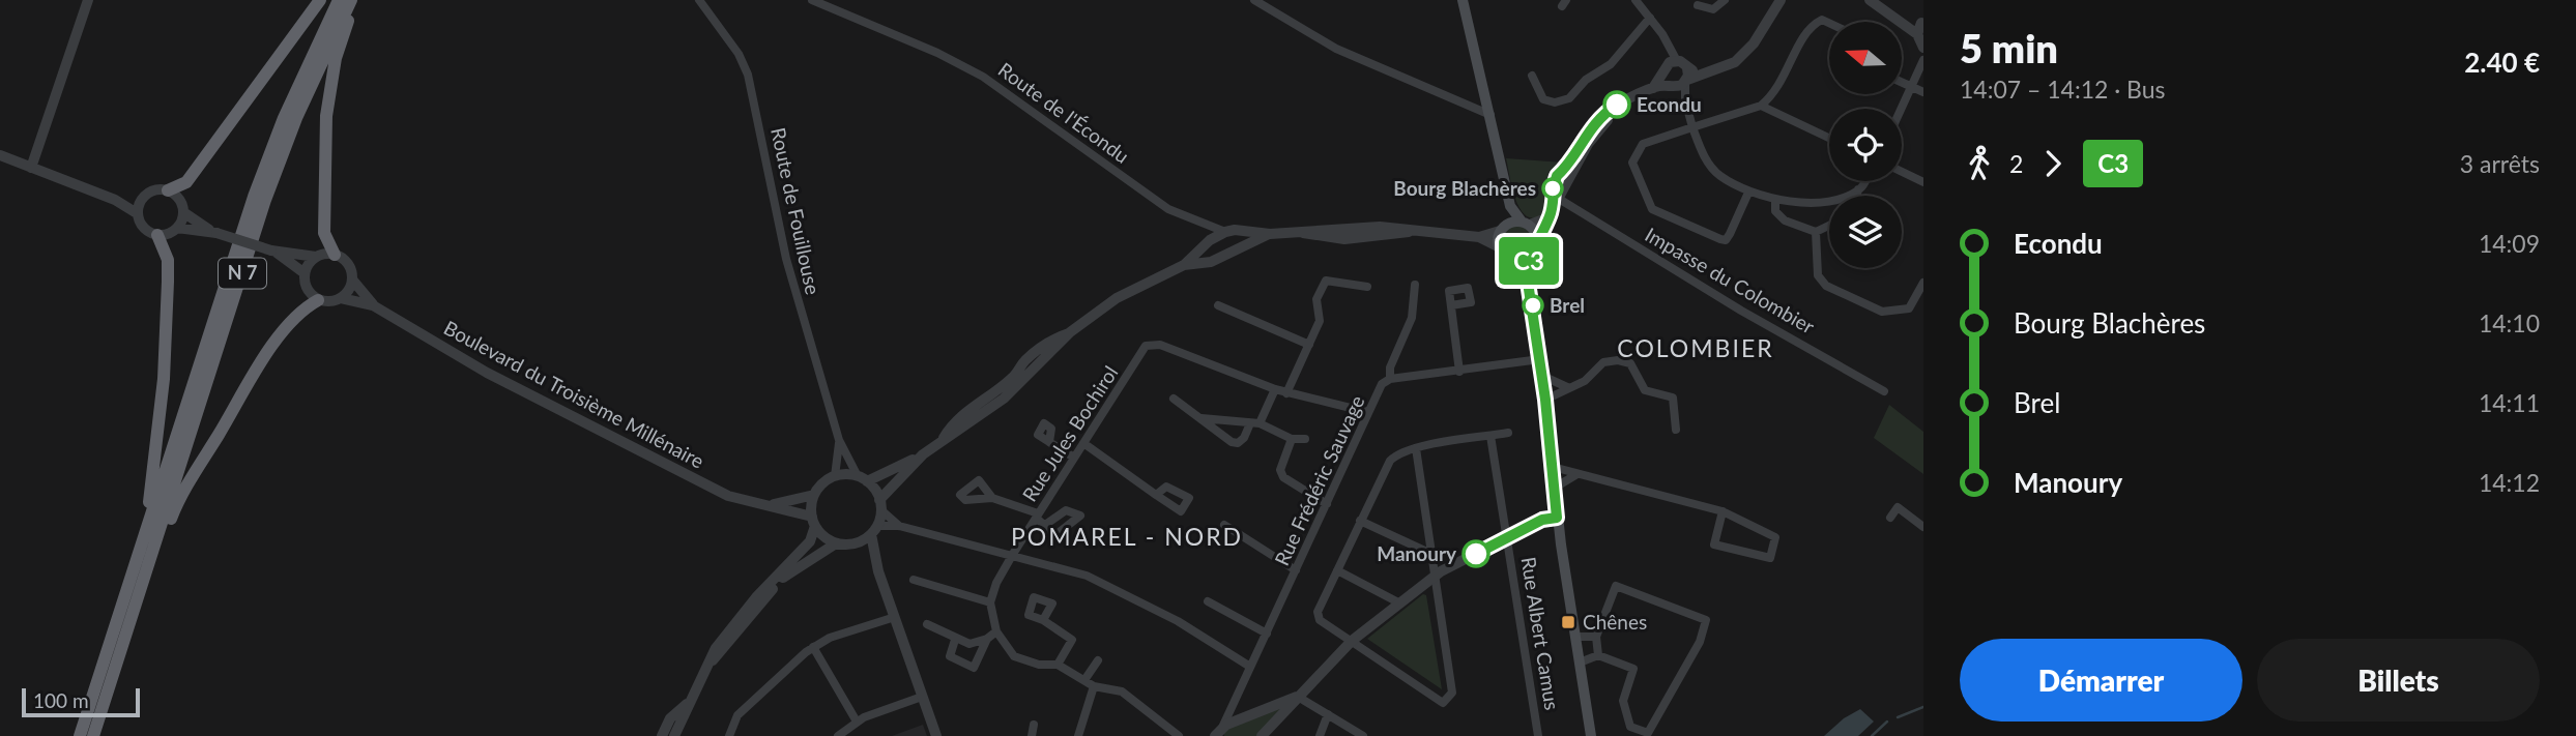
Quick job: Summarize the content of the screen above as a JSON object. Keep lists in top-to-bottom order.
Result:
{
  "streets": {
    "highway": ["N 7"],
    "street": [
      "Route de l'Écondu",
      "Route de Fouillouse",
      "Impasse du Colombier",
      "Boulevard du Troisième Millénaire",
      "Rue Jules Bochirol",
      "Rue Frédéric Sauvage",
      "Rue Albert Camus"
    ]
  },
  "crossings": [
    ["Route de Fouillouse", "Boulevard du Troisième Millénaire"],
    ["Rue Jules Bochirol", "Rue Frédéric Sauvage"]
  ],
  "districts": ["COLOMBIER", "POMAREL - NORD"],
  "places": {
    "other": [
      "Econdu",
      "Bourg Blachères",
      "Brel",
      "Manoury"
    ],
    "transit": ["Chênes"]
  },
  "lines": ["bus line C3"],
  "scale_bar": "100 m",
  "north": "left",
  "page": {
    "on_map": "C3",
    "heading": ["5 min", "14:07 – 14:12 · Bus", "2.40 €"],
    "legs": ["2", "C3", "3 arrêts"],
    "list": [
      {
        "name": "Econdu",
        "value": "14:09"
      },
      {
        "name": "Bourg Blachères",
        "value": "14:10"
      },
      {
        "name": "Brel",
        "value": "14:11"
      },
      {
        "name": "Manoury",
        "value": "14:12"
      }
    ],
    "buttons": ["Démarrer", "Billets"],
    "scale": "100 m"
  }
}
